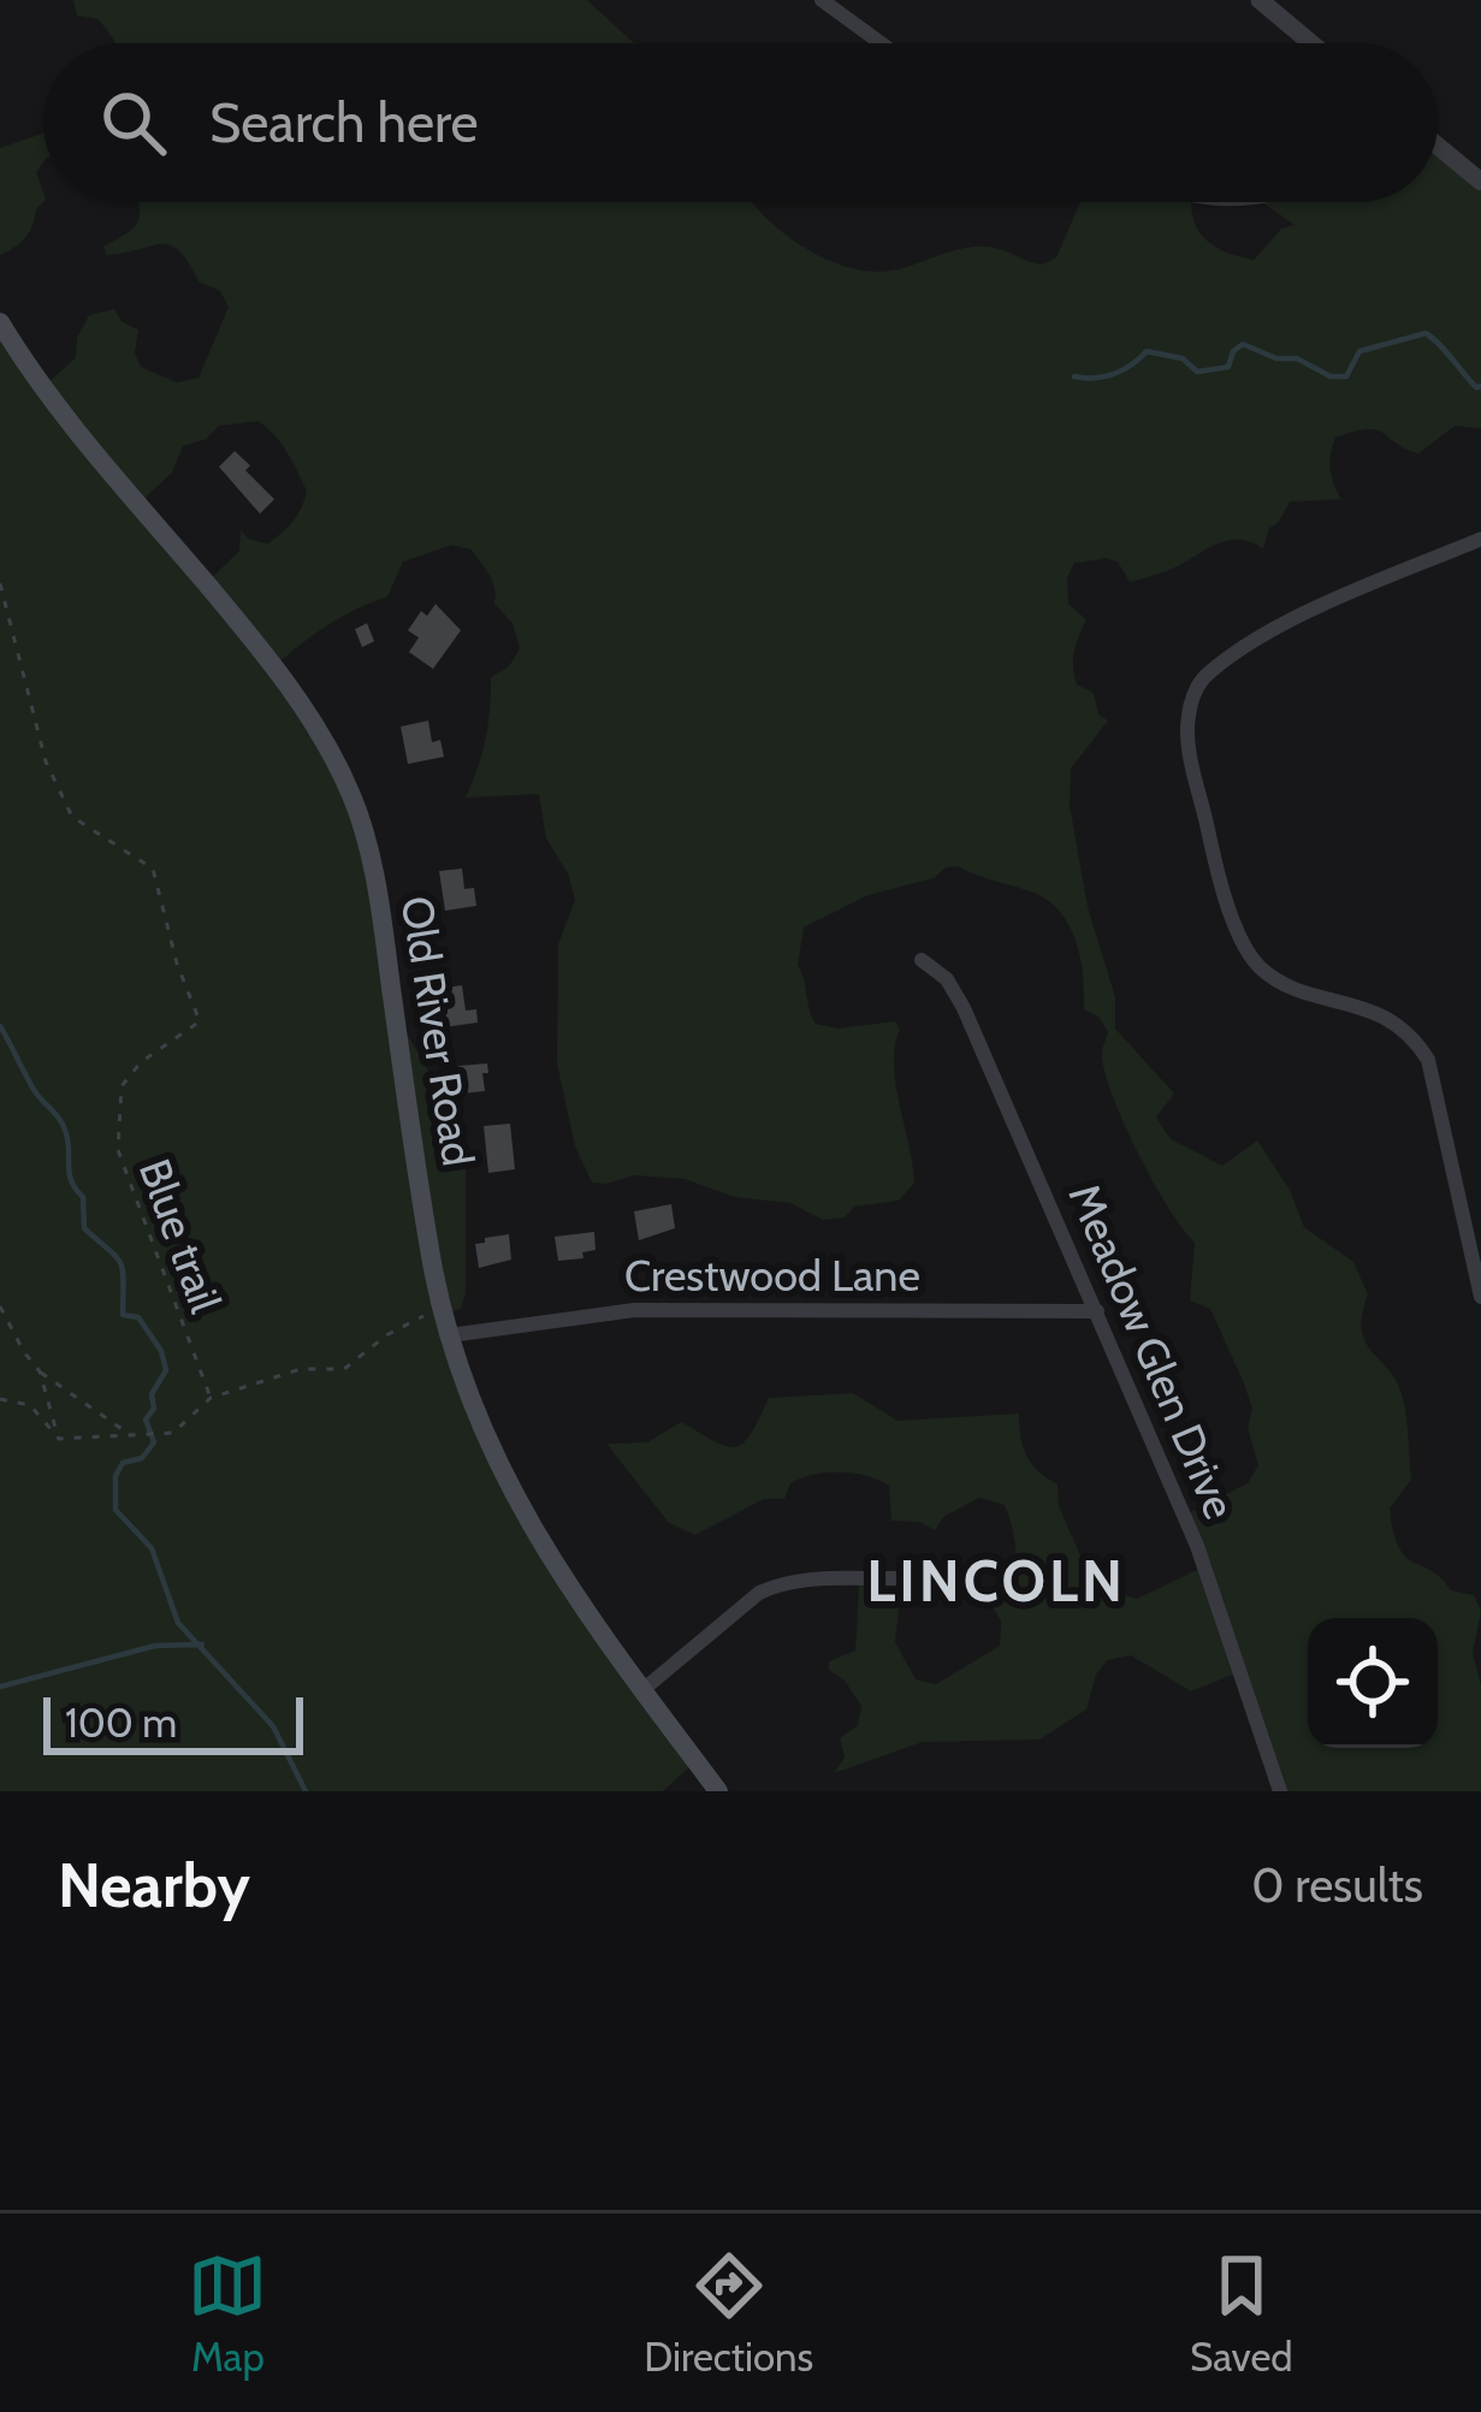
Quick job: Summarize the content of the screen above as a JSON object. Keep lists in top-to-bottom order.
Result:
{
  "streets": {
    "main road": ["Old River Road"],
    "street": ["Crestwood Lane", "Meadow Glen Drive"],
    "path": ["Blue trail"]
  },
  "crossings": [
    ["Old River Road", "Crestwood Lane"],
    ["Crestwood Lane", "Meadow Glen Drive"]
  ],
  "districts": ["LINCOLN"],
  "scale_bar": "100 m",
  "page": {
    "search": "Search here",
    "scale": "100 m",
    "heading": ["Nearby", "0 results"],
    "nav": ["Map", "Directions", "Saved"]
  }
}
